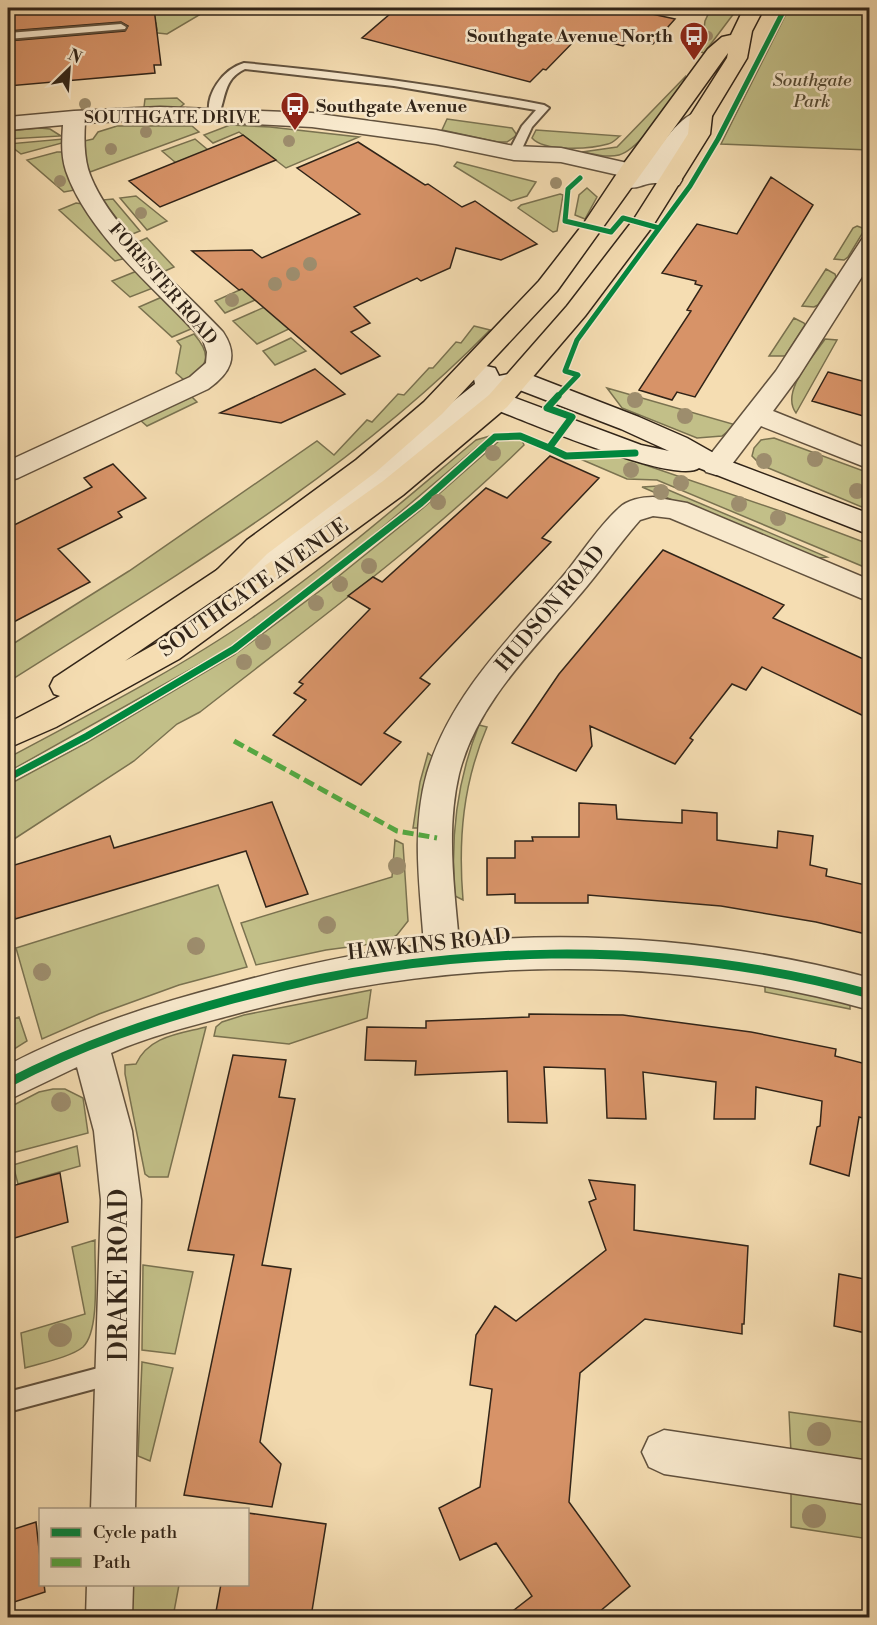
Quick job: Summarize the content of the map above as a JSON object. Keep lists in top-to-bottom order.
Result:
{
  "streets": {
    "main road": ["SOUTHGATE AVENUE"],
    "street": [
      "SOUTHGATE DRIVE",
      "FORESTER ROAD",
      "HUDSON ROAD",
      "HAWKINS ROAD",
      "DRAKE ROAD"
    ]
  },
  "crossings": [
    ["SOUTHGATE DRIVE", "FORESTER ROAD"],
    ["SOUTHGATE DRIVE", "SOUTHGATE AVENUE"],
    ["HUDSON ROAD", "HAWKINS ROAD"],
    ["HAWKINS ROAD", "DRAKE ROAD"]
  ],
  "parks": ["Southgate Park"],
  "places": {
    "bus stop": ["Southgate Avenue North", "Southgate Avenue"]
  },
  "legend": ["Cycle path", "Path"],
  "north": "top right"
}
